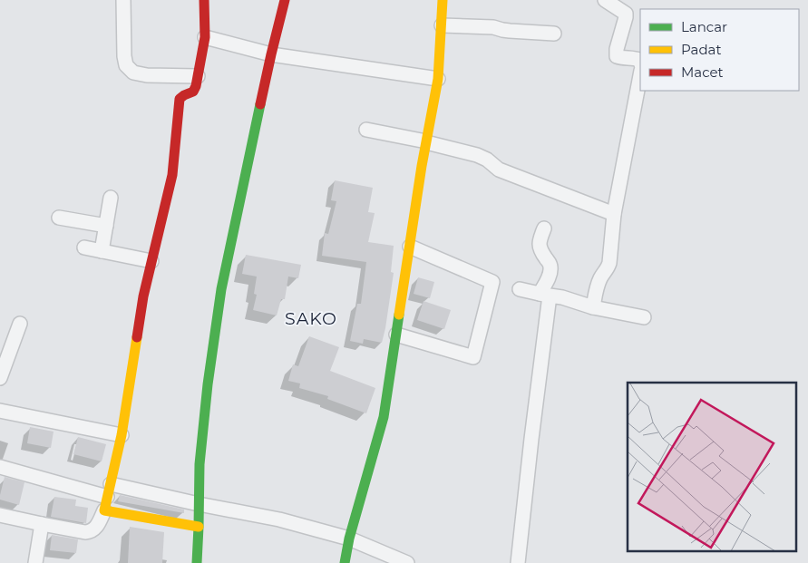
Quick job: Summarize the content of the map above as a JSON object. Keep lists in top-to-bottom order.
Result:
{
  "districts": ["SAKO"],
  "legend": ["Lancar", "Padat", "Macet"]
}
